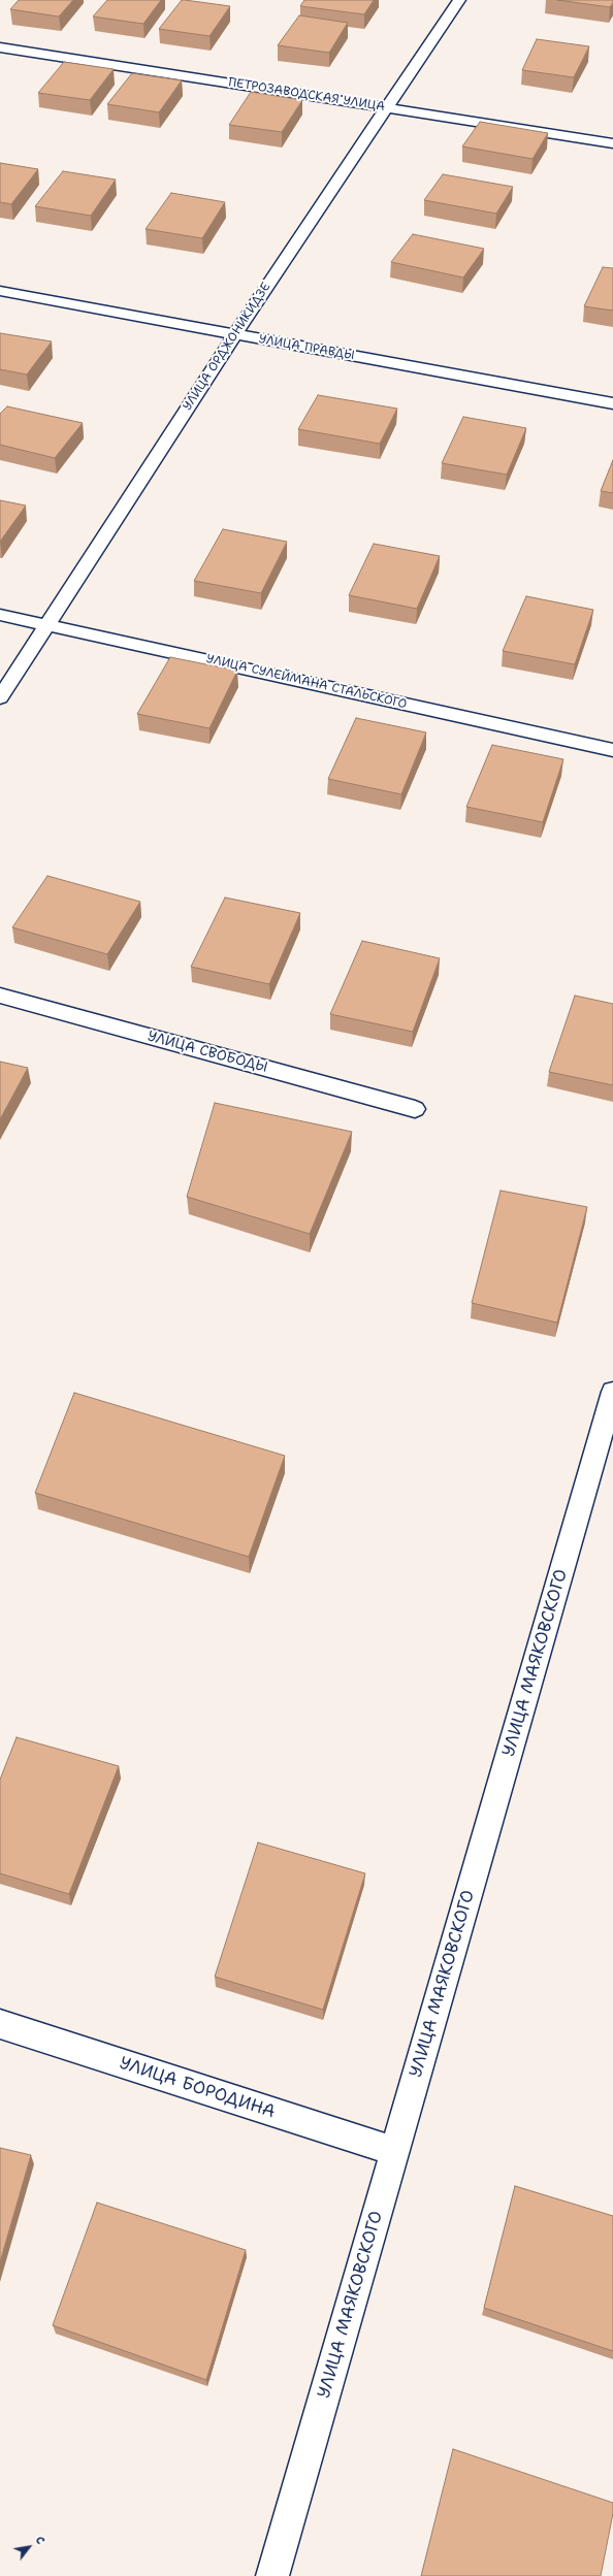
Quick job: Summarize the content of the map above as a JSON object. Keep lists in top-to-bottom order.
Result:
{
  "streets": {
    "street": [
      "ПЕТРОЗАВОДСКАЯ УЛИЦА",
      "УЛИЦА ОРДЖОНИКИДЗЕ",
      "УЛИЦА ПРАВДЫ",
      "УЛИЦА СУЛЕЙМАНА СТАЛЬСКОГО",
      "УЛИЦА СВОБОДЫ",
      "УЛИЦА МАЯКОВСКОГО",
      "УЛИЦА БОРОДИНА"
    ]
  },
  "crossings": [
    ["ПЕТРОЗАВОДСКАЯ УЛИЦА", "УЛИЦА ОРДЖОНИКИДЗЕ"],
    ["УЛИЦА ОРДЖОНИКИДЗЕ", "УЛИЦА ПРАВДЫ"],
    ["УЛИЦА ОРДЖОНИКИДЗЕ", "УЛИЦА СУЛЕЙМАНА СТАЛЬСКОГО"],
    ["УЛИЦА МАЯКОВСКОГО", "УЛИЦА БОРОДИНА"]
  ],
  "north": "top right"
}
